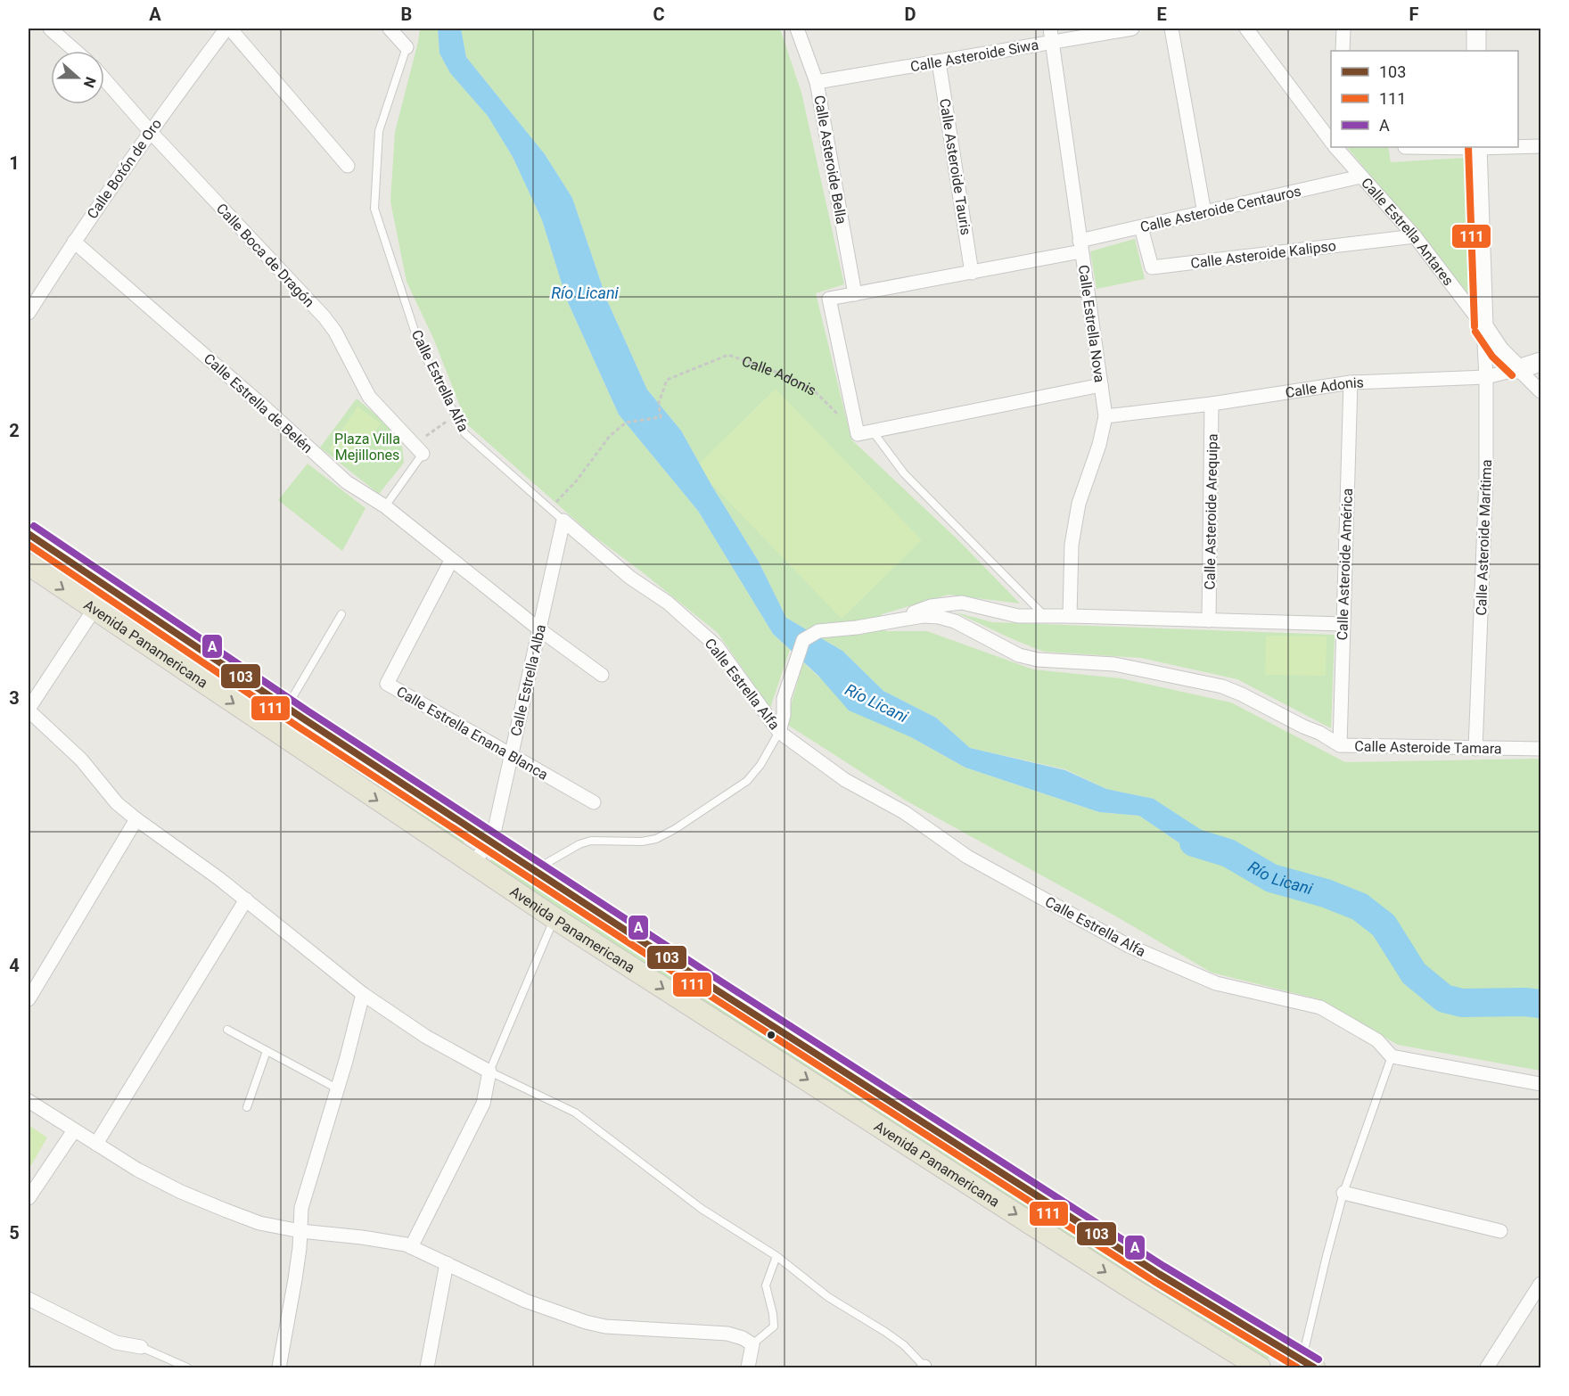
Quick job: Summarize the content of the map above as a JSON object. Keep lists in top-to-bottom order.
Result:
{
  "streets": {
    "main road": ["Avenida Panamericana"],
    "street": [
      "Calle Asteroide Siwa",
      "Calle Asteroide Bella",
      "Calle Asteroide Tauris",
      "Calle Botón de Oro",
      "Calle Asteroide Centauros",
      "Calle Estrella Antares",
      "Calle Asteroide Kalipso",
      "Calle Boca de Dragón",
      "Calle Estrella Nova",
      "Calle Adonis",
      "Calle Estrella Alfa",
      "Calle Estrella de Belén",
      "Calle Asteroide Arequipa",
      "Calle Asteroide Marítima",
      "Calle Asteroide América",
      "Calle Estrella Alba",
      "Calle Estrella Enana Blanca",
      "Calle Asteroide Tamara"
    ]
  },
  "crossings": [
    ["Calle Asteroide Siwa", "Calle Asteroide Bella"],
    ["Calle Asteroide Siwa", "Calle Asteroide Tauris"],
    ["Calle Asteroide Siwa", "Calle Estrella Nova"],
    ["Calle Asteroide Bella", "Calle Asteroide Centauros"],
    ["Calle Asteroide Tauris", "Calle Asteroide Centauros"],
    ["Calle Botón de Oro", "Calle Boca de Dragón"],
    ["Calle Botón de Oro", "Calle Estrella de Belén"],
    ["Calle Asteroide Centauros", "Calle Estrella Antares"],
    ["Calle Asteroide Centauros", "Calle Asteroide Kalipso"],
    ["Calle Asteroide Centauros", "Calle Estrella Nova"],
    ["Calle Asteroide Centauros", "Calle Adonis"],
    ["Calle Estrella Antares", "Calle Asteroide Kalipso"],
    ["Calle Estrella Antares", "Calle Adonis"],
    ["Calle Estrella Antares", "Calle Asteroide Marítima"],
    ["Calle Estrella Nova", "Calle Adonis"],
    ["Calle Adonis", "Calle Estrella Alfa"],
    ["Calle Adonis", "Calle Asteroide Arequipa"],
    ["Calle Adonis", "Calle Asteroide Marítima"],
    ["Calle Adonis", "Calle Asteroide América"],
    ["Calle Estrella Alfa", "Calle Estrella Alba"],
    ["Calle Estrella de Belén", "Calle Estrella Alba"],
    ["Calle Estrella de Belén", "Calle Estrella Enana Blanca"],
    ["Calle Asteroide Marítima", "Calle Asteroide Tamara"],
    ["Calle Asteroide América", "Calle Asteroide Tamara"],
    ["Avenida Panamericana", "Calle Estrella Alba"],
    ["Calle Estrella Alba", "Calle Estrella Enana Blanca"]
  ],
  "water": ["Río Licani"],
  "parks": ["Plaza Villa Mejillones"],
  "lines": ["transit line 111", "transit line A", "transit line 103"],
  "legend": ["103", "111", "A"],
  "north": "right",
  "grid": {
    "columns": [
      "A",
      "B",
      "C",
      "D",
      "E",
      "F"
    ],
    "rows": [
      "1",
      "2",
      "3",
      "4",
      "5"
    ]
  }
}
